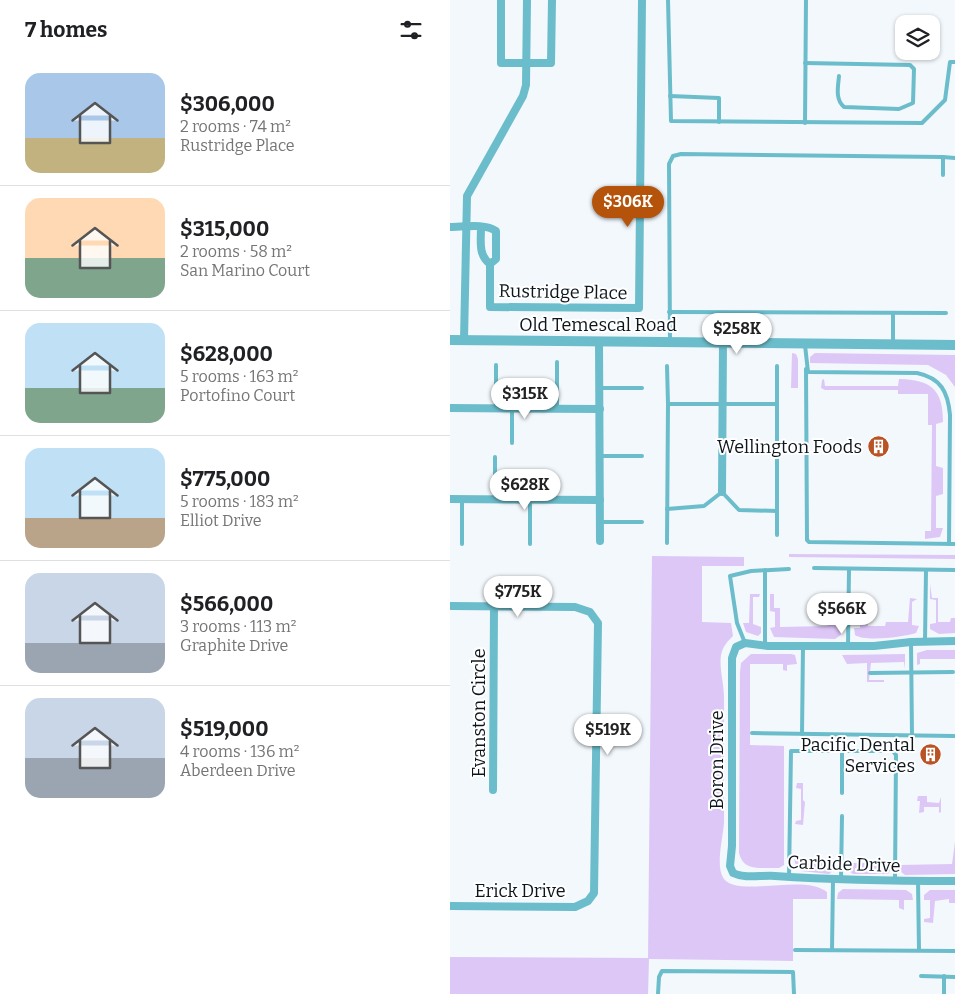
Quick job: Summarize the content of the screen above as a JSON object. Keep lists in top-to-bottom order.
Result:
{
  "streets": {
    "street": [
      "Rustridge Place",
      "Old Temescal Road",
      "Evanston Circle",
      "Boron Drive",
      "Carbide Drive",
      "Erick Drive"
    ]
  },
  "crossings": [
    ["Evanston Circle", "Erick Drive"],
    ["Boron Drive", "Carbide Drive"]
  ],
  "places": {
    "building": ["Wellington Foods", "Pacific Dental Services"]
  },
  "page": {
    "heading": "7 homes",
    "list": [
      {
        "name": "$306,000",
        "note": "2 rooms · 74 m² · Rustridge Place"
      },
      {
        "name": "$315,000",
        "note": "2 rooms · 58 m² · San Marino Court"
      },
      {
        "name": "$628,000",
        "note": "5 rooms · 163 m² · Portofino Court"
      },
      {
        "name": "$775,000",
        "note": "5 rooms · 183 m² · Elliot Drive"
      },
      {
        "name": "$566,000",
        "note": "3 rooms · 113 m² · Graphite Drive"
      },
      {
        "name": "$519,000",
        "note": "4 rooms · 136 m² · Aberdeen Drive"
      }
    ],
    "price": [
      "$306K",
      "$258K",
      "$315K",
      "$628K",
      "$775K",
      "$566K",
      "$519K"
    ]
  }
}
